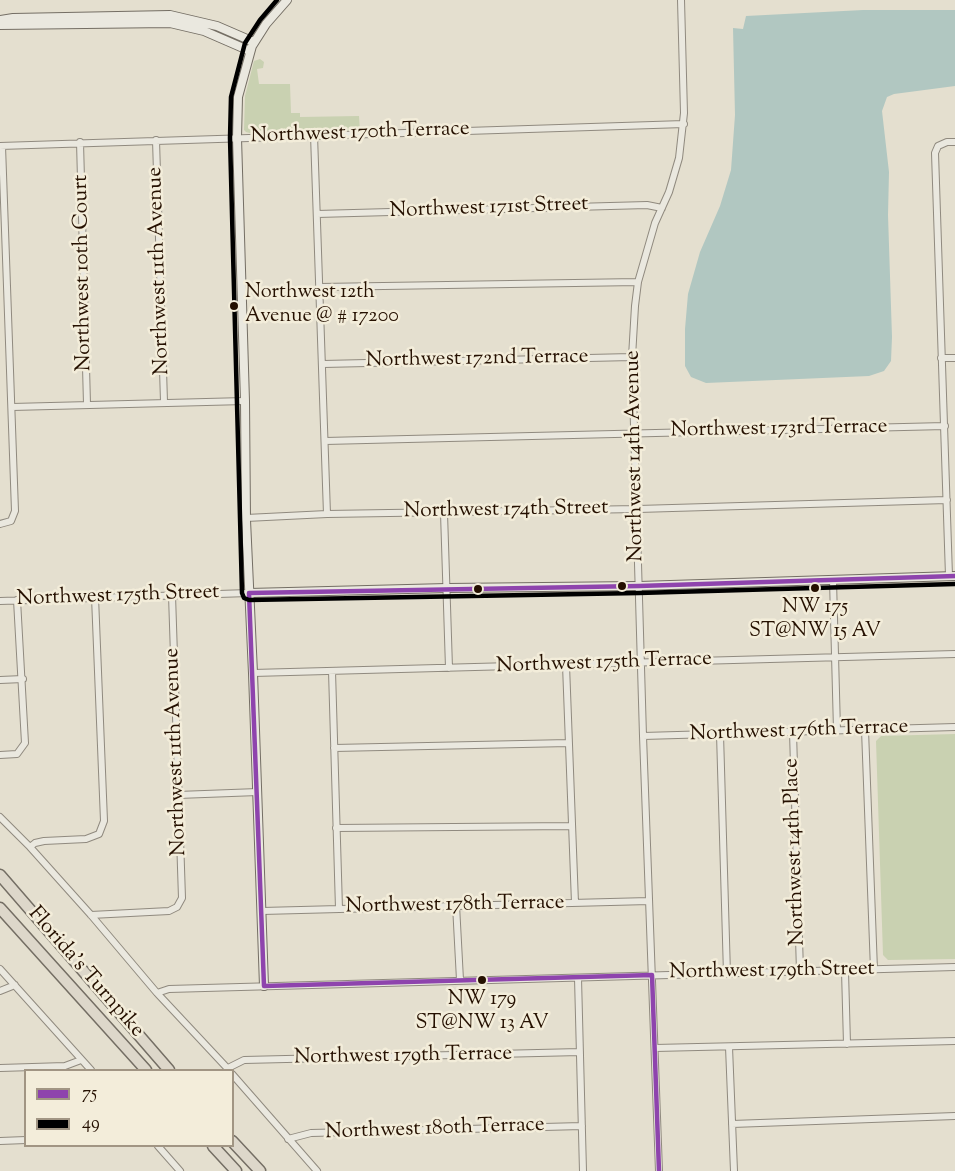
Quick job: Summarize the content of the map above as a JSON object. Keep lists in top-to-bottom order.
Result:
{
  "streets": {
    "highway": ["Florida's Turnpike"],
    "street": [
      "Northwest 170th Terrace",
      "Northwest 171st Street",
      "Northwest 11th Avenue",
      "Northwest 10th Court",
      "Northwest 172nd Terrace",
      "Northwest 173rd Terrace",
      "Northwest 14th Avenue",
      "Northwest 174th Street",
      "Northwest 175th Street",
      "Northwest 175th Terrace",
      "Northwest 176th Terrace",
      "Northwest 14th Place",
      "Northwest 178th Terrace",
      "Northwest 179th Street",
      "Northwest 179th Terrace",
      "Northwest 180th Terrace"
    ]
  },
  "crossings": [
    ["Northwest 170th Terrace", "Northwest 11th Avenue"],
    ["Northwest 170th Terrace", "Northwest 10th Court"],
    ["Northwest 170th Terrace", "Northwest 14th Avenue"],
    ["Northwest 171st Street", "Northwest 14th Avenue"],
    ["Northwest 11th Avenue", "Northwest 175th Street"],
    ["Northwest 172nd Terrace", "Northwest 14th Avenue"],
    ["Northwest 173rd Terrace", "Northwest 14th Avenue"],
    ["Northwest 14th Avenue", "Northwest 174th Street"],
    ["Northwest 14th Avenue", "Northwest 175th Street"],
    ["Northwest 14th Avenue", "Northwest 175th Terrace"],
    ["Northwest 14th Avenue", "Northwest 176th Terrace"],
    ["Northwest 14th Avenue", "Northwest 178th Terrace"],
    ["Northwest 14th Avenue", "Northwest 179th Street"],
    ["Northwest 176th Terrace", "Northwest 14th Place"],
    ["Northwest 14th Place", "Northwest 179th Street"]
  ],
  "places": ["Northwest 12th Avenue @ # 17200", "NW 175 ST@NW 15 AV", "NW 179 ST@NW 13 AV"],
  "lines": ["transit line 49", "transit line 75"],
  "legend": ["75", "49"]
}
